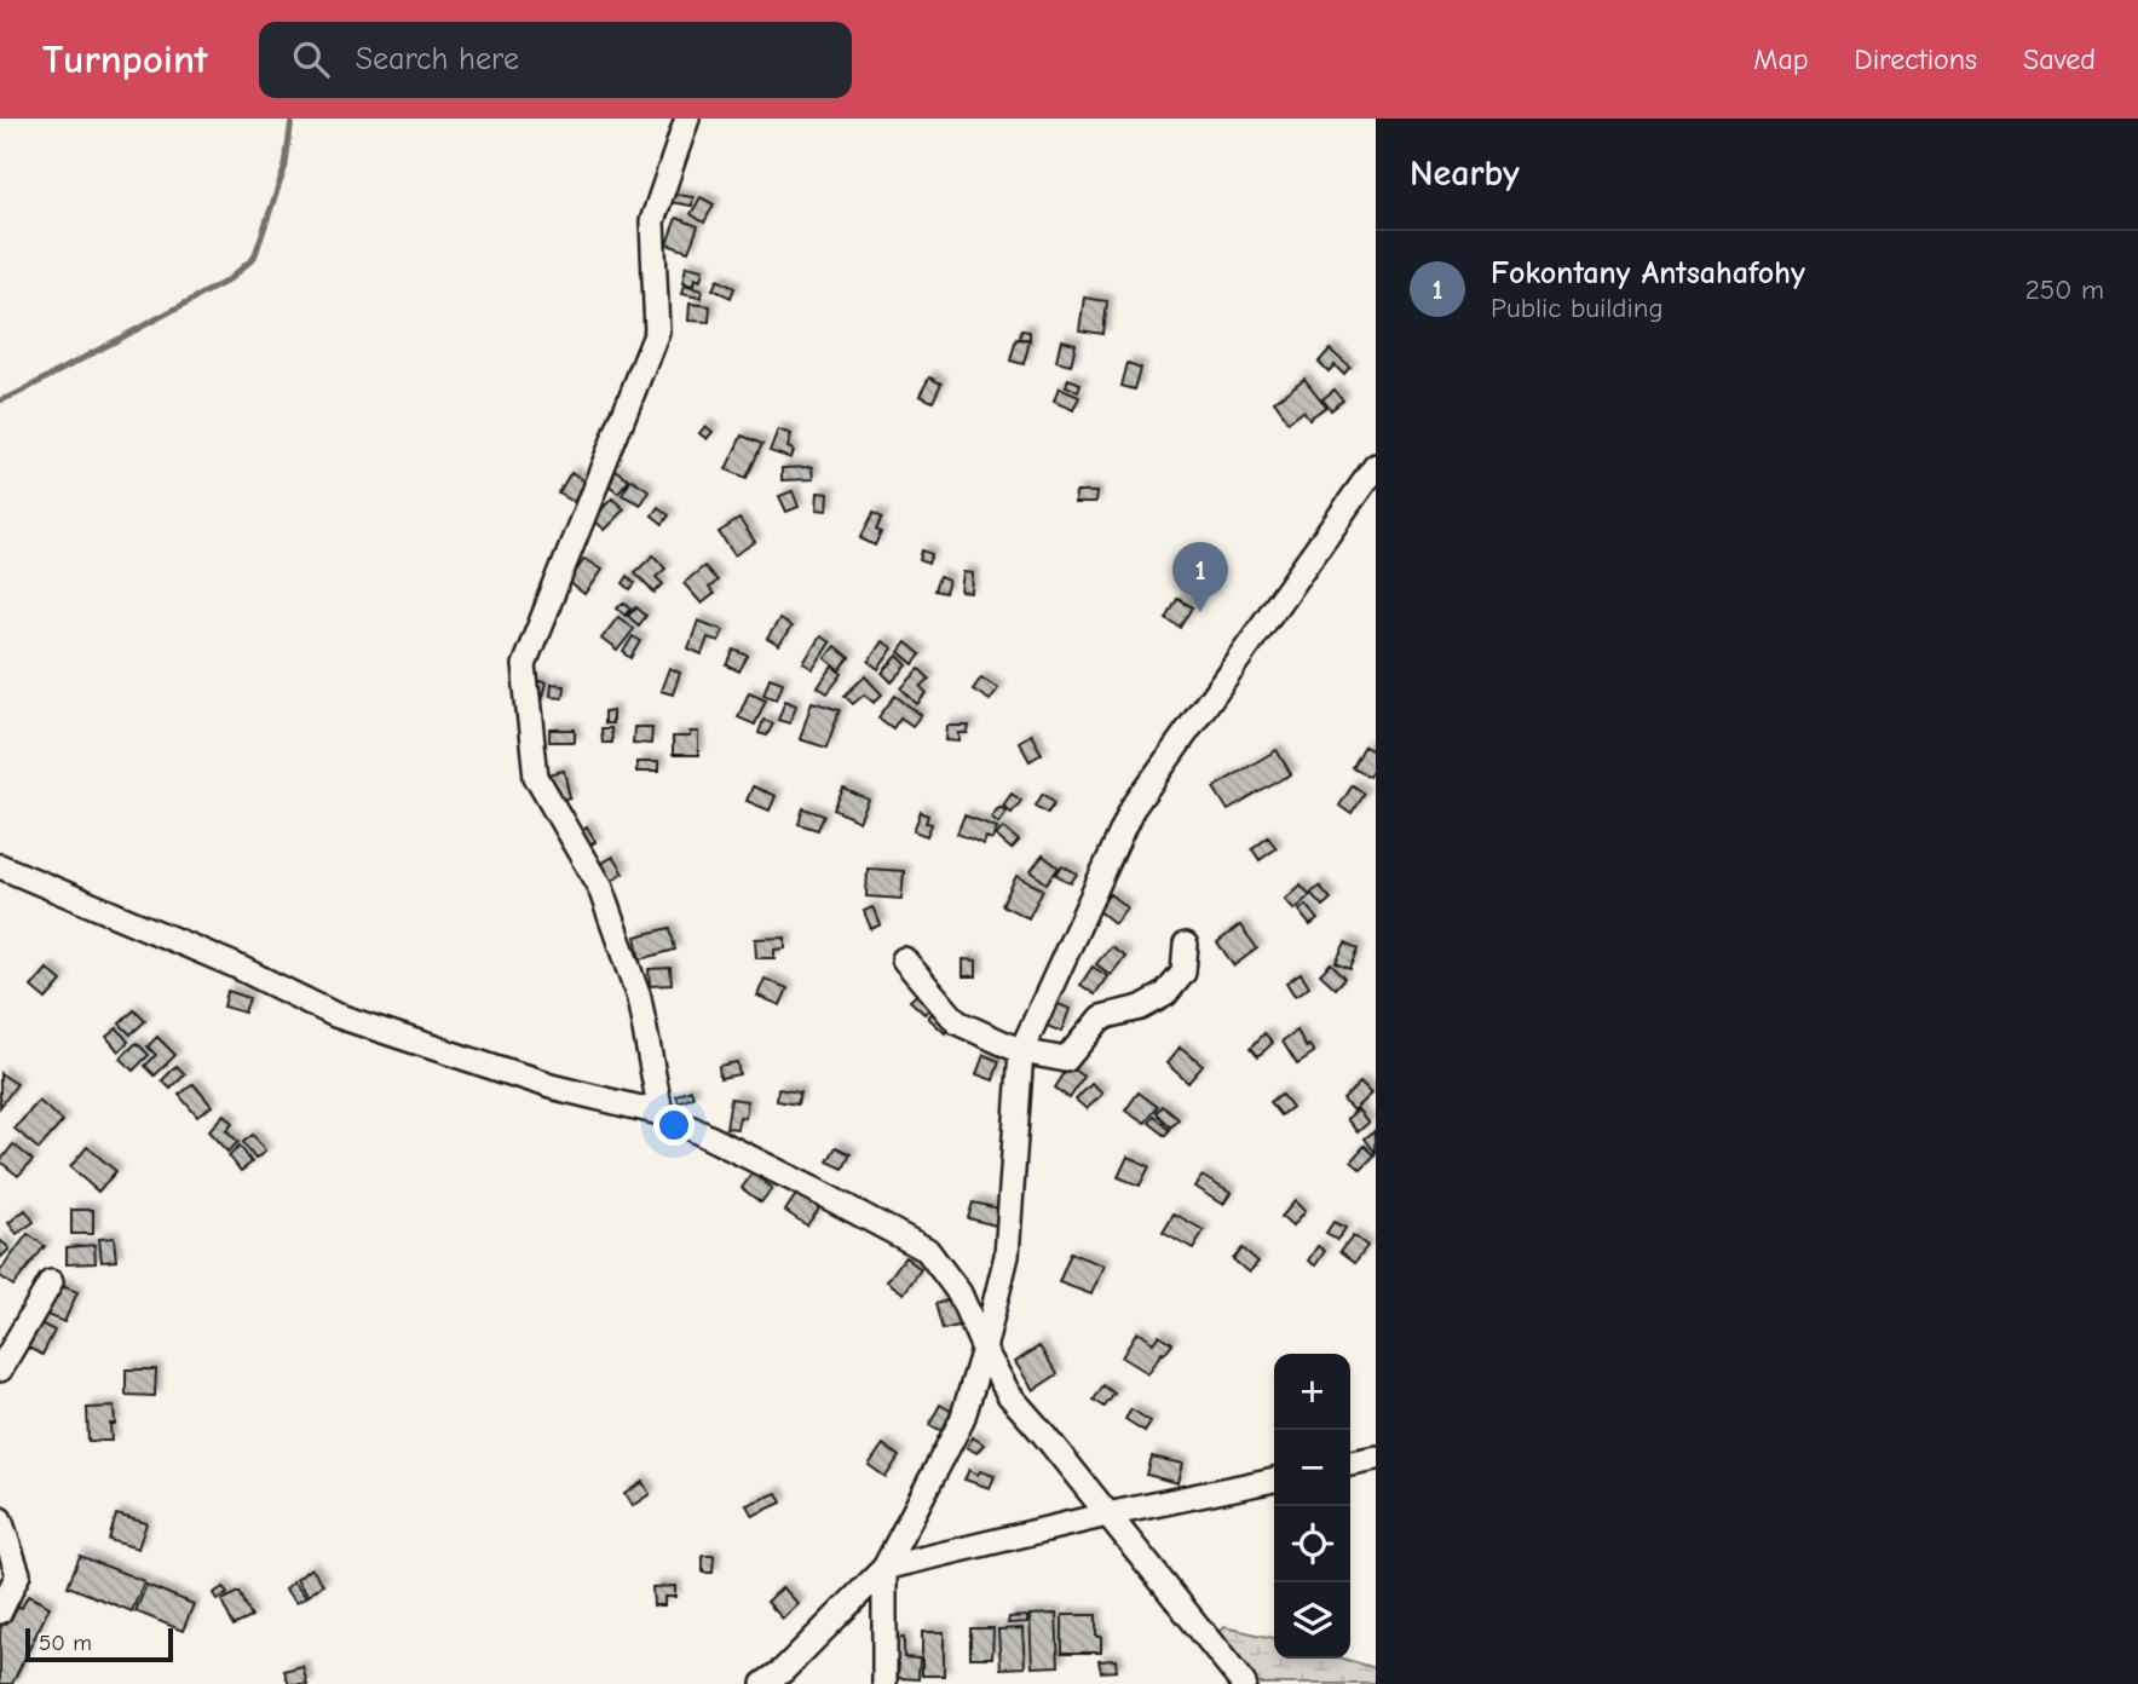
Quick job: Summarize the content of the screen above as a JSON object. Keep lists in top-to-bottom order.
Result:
{
  "scale_bar": "50 m",
  "page": {
    "header": "Turnpoint",
    "search": "Search here",
    "nav": ["Map", "Directions", "Saved"],
    "heading": "Nearby",
    "list": [
      {
        "mark": "1",
        "name": "Fokontany Antsahafohy",
        "note": "Public building",
        "value": "250 m"
      }
    ],
    "pins": "1",
    "map_buttons": ["+", "−"],
    "scale": "50 m"
  }
}
